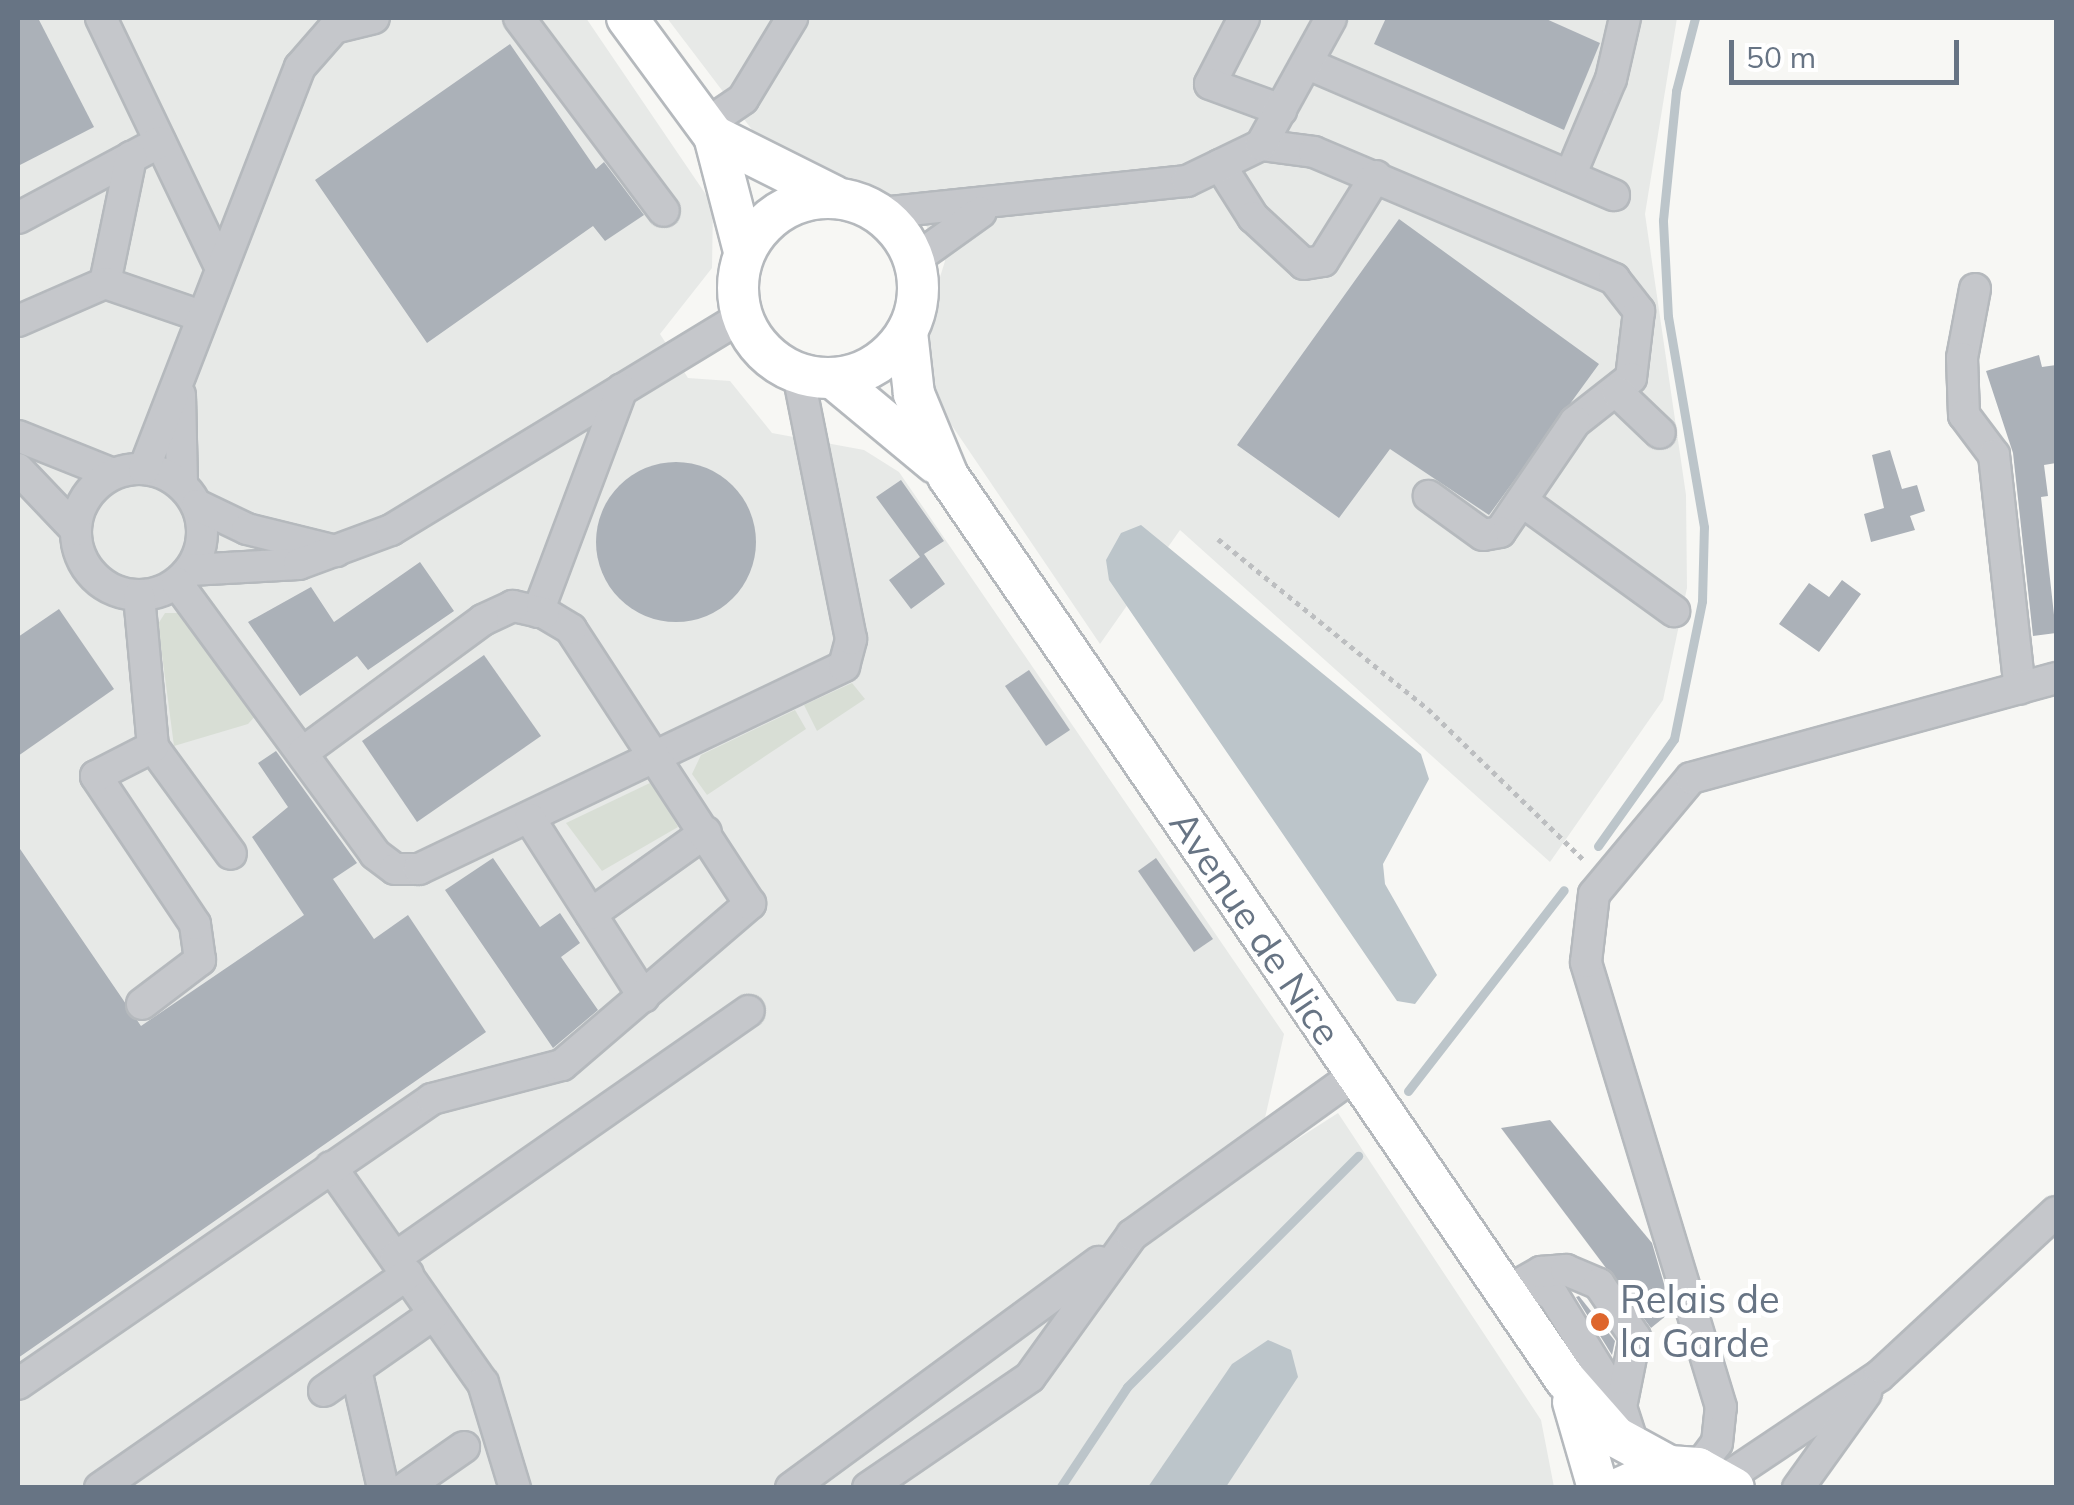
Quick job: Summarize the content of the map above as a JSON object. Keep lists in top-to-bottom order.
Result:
{
  "streets": {
    "main road": ["Avenue de Nice"]
  },
  "places": ["Relais de la Garde"],
  "scale_bar": "50 m"
}
